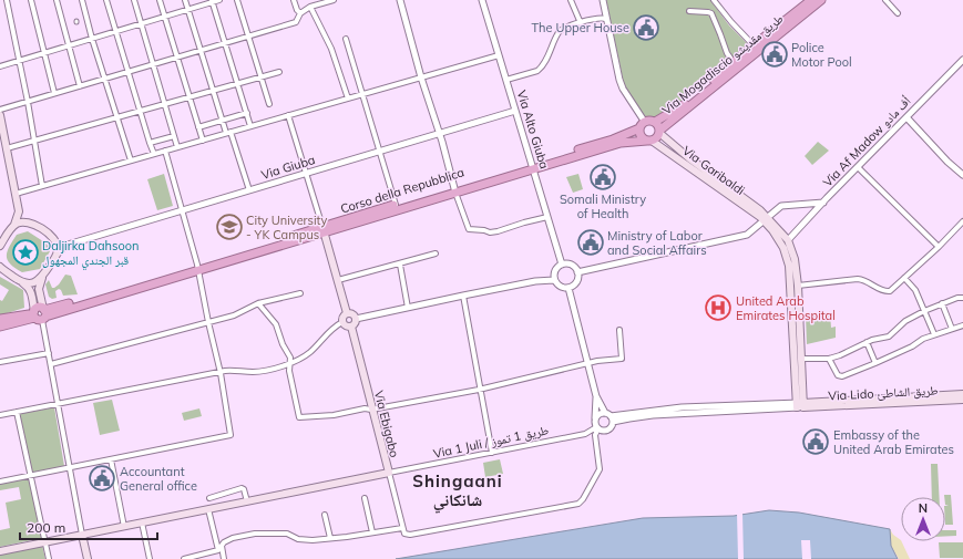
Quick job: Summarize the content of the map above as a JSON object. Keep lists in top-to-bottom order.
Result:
{
  "streets": {
    "highway": ["Via Mogadiscio طريق مقديشو"],
    "main road": ["Via Garibaldi", "Via Lido طريق الشاطئ", "Via Ebigabo"],
    "street": [
      "Via Alto Giuba",
      "Via Af Madow أف مادو",
      "Via Giuba",
      "Via 1 Juli / طريق 1 تموز"
    ]
  },
  "crossings": [
    ["Via Mogadiscio طريق مقديشو", "Via Garibaldi"],
    ["Via Alto Giuba", "Via Giuba"],
    ["Via Ebigabo", "Via 1 Juli / طريق 1 تموز"]
  ],
  "districts": ["Shingaani شانكاني"],
  "places": {
    "public building": [
      "The Upper House",
      "Police Motor Pool",
      "Somali Ministry of Health",
      "Ministry of Labor and Social Affairs",
      "Embassy of the United Arab Emirates",
      "Accountant General office"
    ],
    "school or university": ["City University - YK Campus"],
    "place": ["Daljirka Dahsoon قبر الجندي المجهول"],
    "hospital": ["United Arab Emirates Hospital"]
  },
  "scale_bar": "200 m",
  "north": "top"
}
